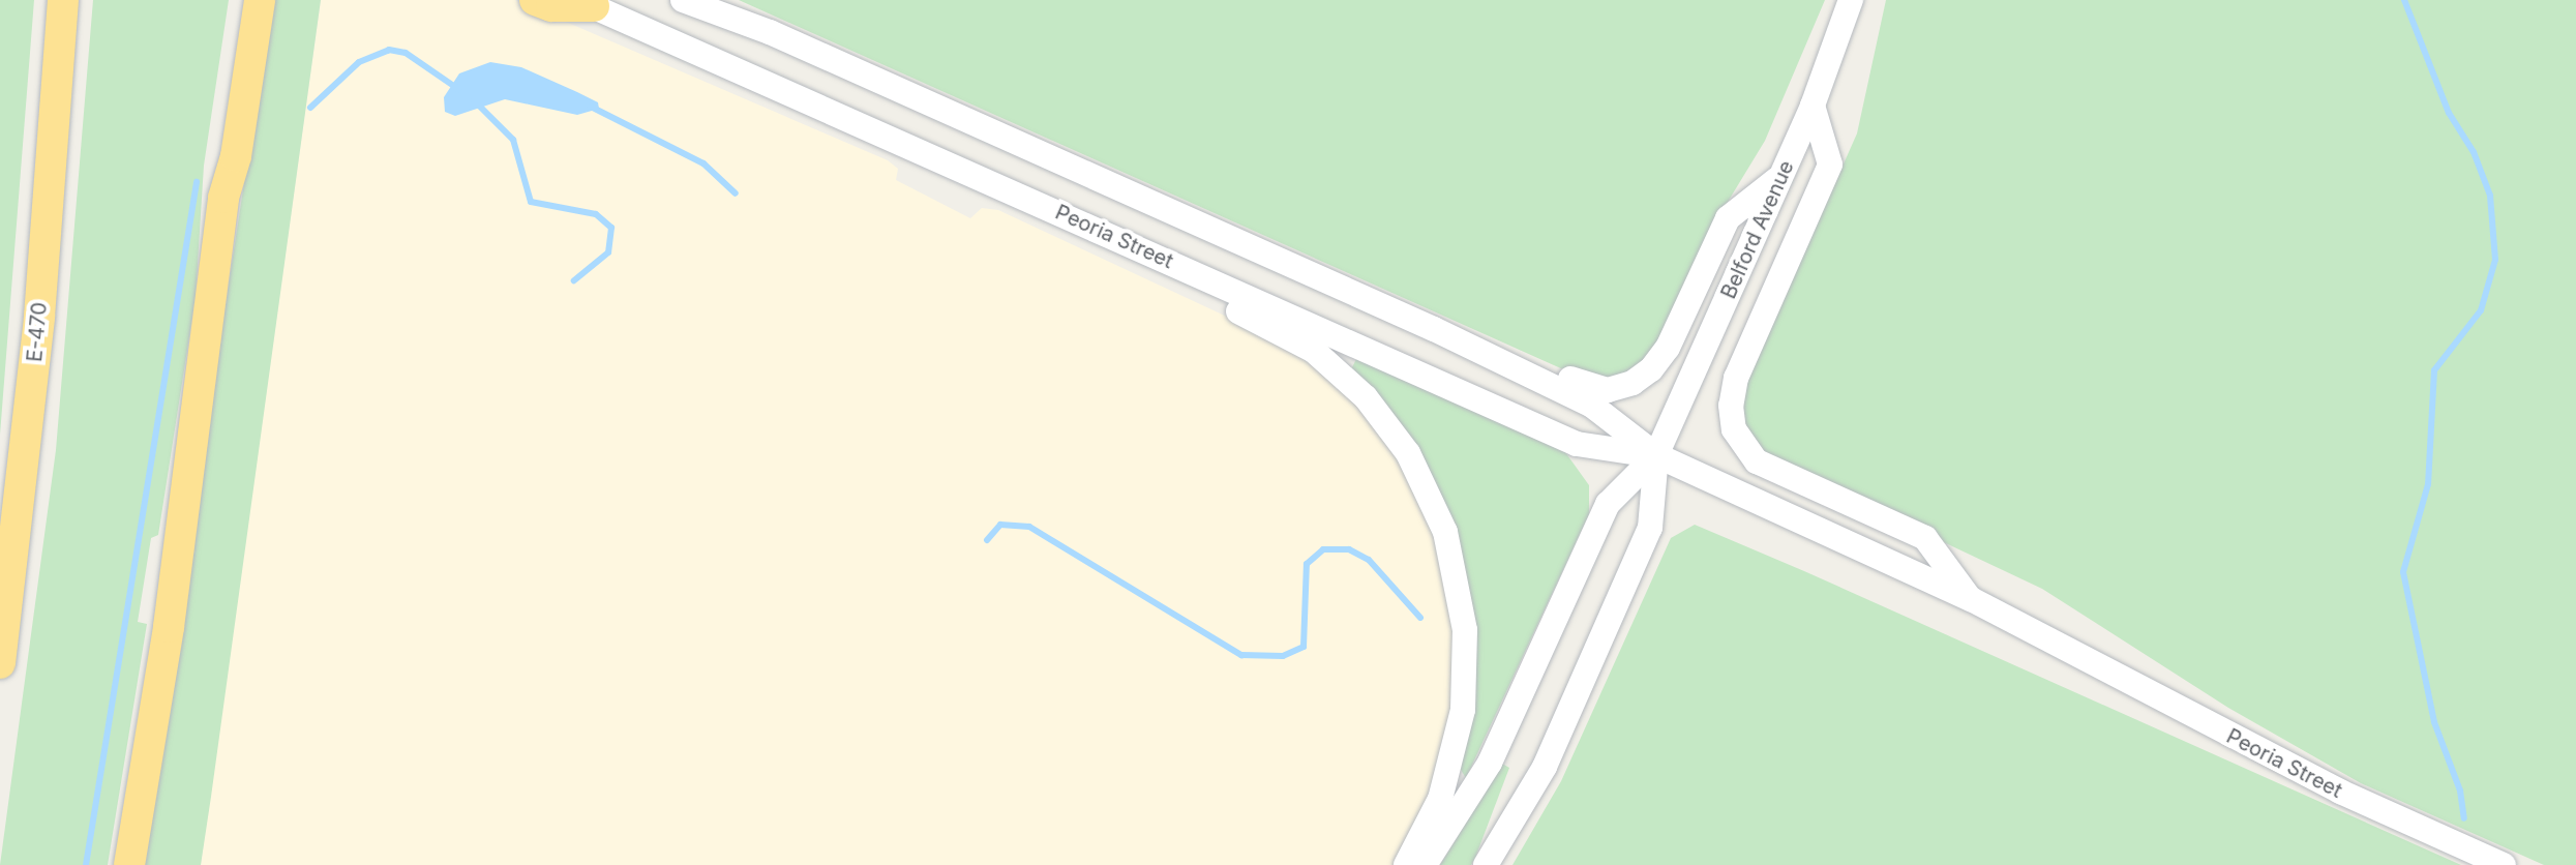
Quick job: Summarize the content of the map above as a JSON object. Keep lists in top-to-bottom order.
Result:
{
  "streets": {
    "highway": ["E-470"],
    "main road": ["Belford Avenue", "Peoria Street"]
  },
  "crossings": [
    ["Belford Avenue", "Peoria Street"]
  ]
}
